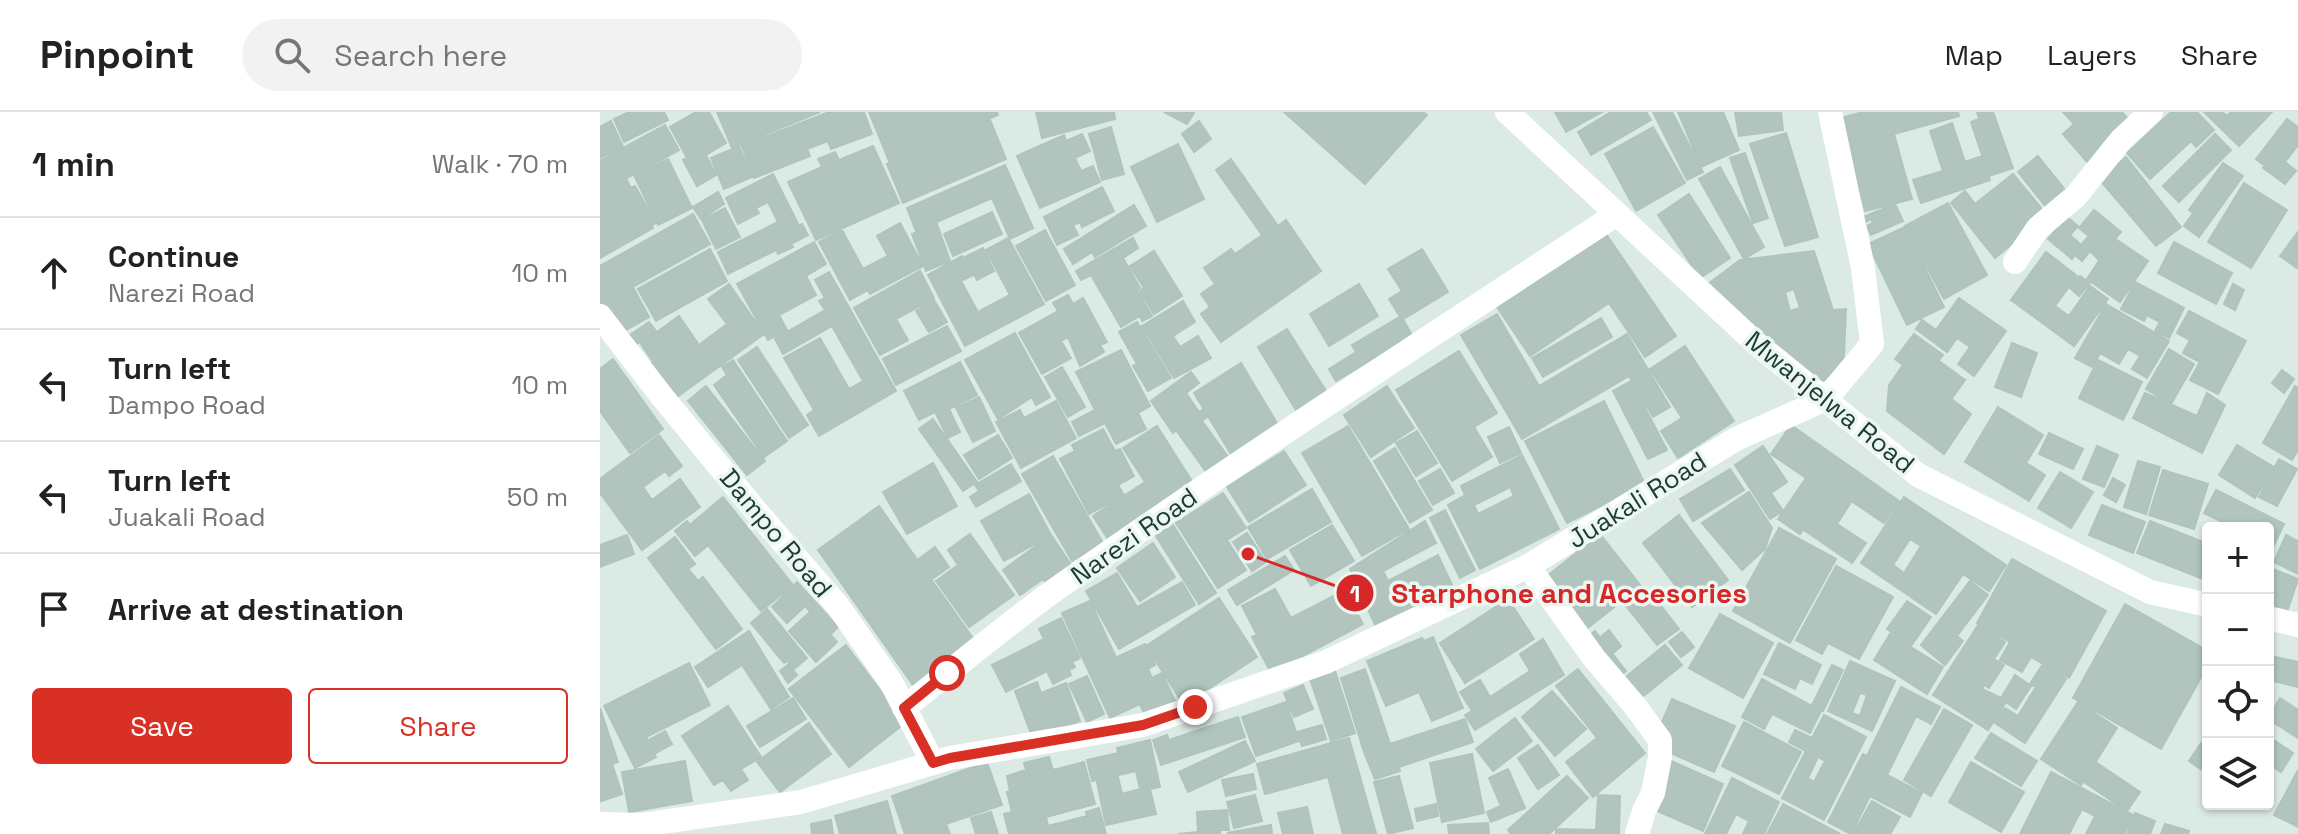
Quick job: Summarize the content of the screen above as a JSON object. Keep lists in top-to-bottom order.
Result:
{
  "streets": {
    "street": [
      "Mwanjelwa Road",
      "Juakali Road",
      "Dampo Road",
      "Narezi Road"
    ]
  },
  "crossings": [
    ["Mwanjelwa Road", "Juakali Road"],
    ["Mwanjelwa Road", "Narezi Road"],
    ["Juakali Road", "Dampo Road"],
    ["Dampo Road", "Narezi Road"]
  ],
  "places": ["Starphone and Accesories"],
  "page": {
    "header": "Pinpoint",
    "search": "Search here",
    "nav": ["Map", "Layers", "Share"],
    "heading": ["1 min", "Walk · 70 m"],
    "list": [
      ["Continue", "Narezi Road", "10 m"],
      ["Turn left", "Dampo Road", "10 m"],
      ["Turn left", "Juakali Road", "50 m"],
      "Arrive at destination"
    ],
    "map_buttons": ["+", "−"],
    "buttons": ["Save", "Share"]
  }
}
